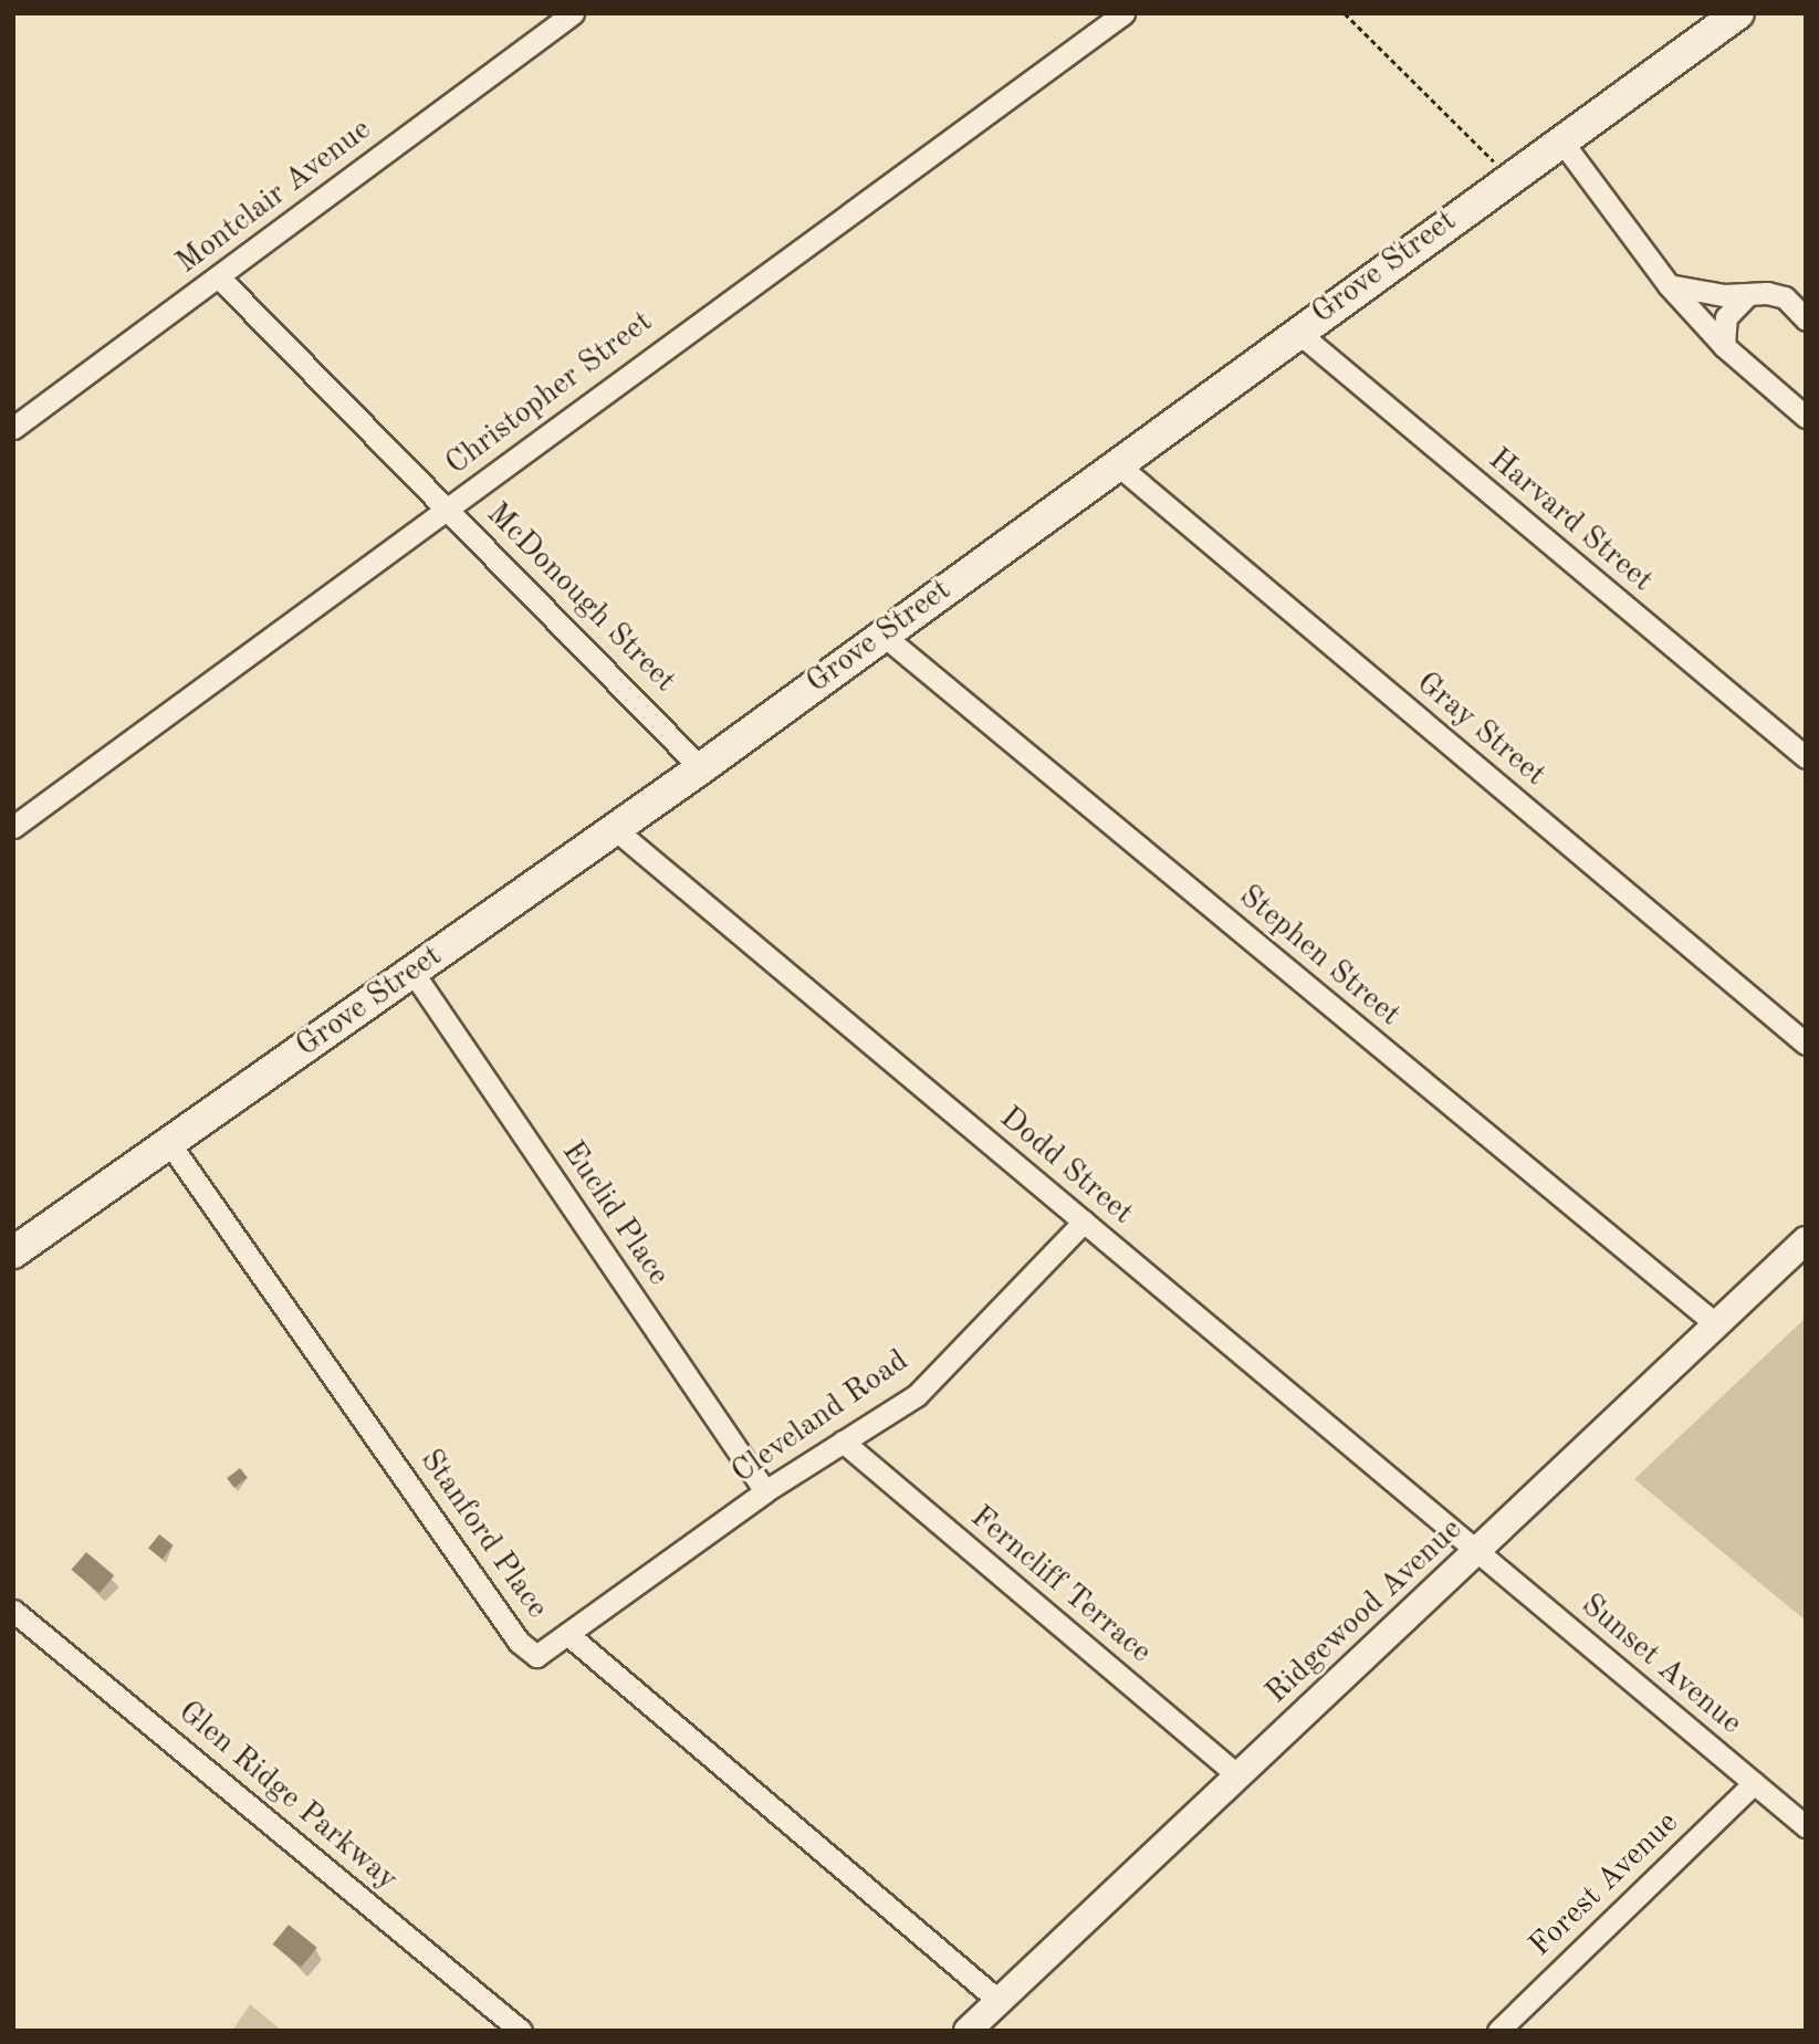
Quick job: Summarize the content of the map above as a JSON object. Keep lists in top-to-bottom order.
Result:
{
  "streets": {
    "main road": ["Grove Street"],
    "street": [
      "Montclair Avenue",
      "Christopher Street",
      "Harvard Street",
      "McDonough Street",
      "Gray Street",
      "Stephen Street",
      "Dodd Street",
      "Euclid Place",
      "Cleveland Road",
      "Stanford Place",
      "Ferncliff Terrace",
      "Ridgewood Avenue",
      "Sunset Avenue",
      "Glen Ridge Parkway",
      "Forest Avenue"
    ]
  },
  "crossings": [
    ["Montclair Avenue", "McDonough Street"],
    ["Grove Street", "Harvard Street"],
    ["Grove Street", "McDonough Street"],
    ["Grove Street", "Gray Street"],
    ["Grove Street", "Stephen Street"],
    ["Grove Street", "Dodd Street"],
    ["Grove Street", "Euclid Place"],
    ["Grove Street", "Stanford Place"],
    ["Christopher Street", "McDonough Street"],
    ["Stephen Street", "Ridgewood Avenue"],
    ["Dodd Street", "Cleveland Road"],
    ["Dodd Street", "Ridgewood Avenue"],
    ["Dodd Street", "Sunset Avenue"],
    ["Euclid Place", "Cleveland Road"],
    ["Cleveland Road", "Stanford Place"],
    ["Cleveland Road", "Ferncliff Terrace"],
    ["Stanford Place", "Ridgewood Avenue"],
    ["Ferncliff Terrace", "Ridgewood Avenue"],
    ["Ridgewood Avenue", "Sunset Avenue"],
    ["Sunset Avenue", "Forest Avenue"]
  ]
}
